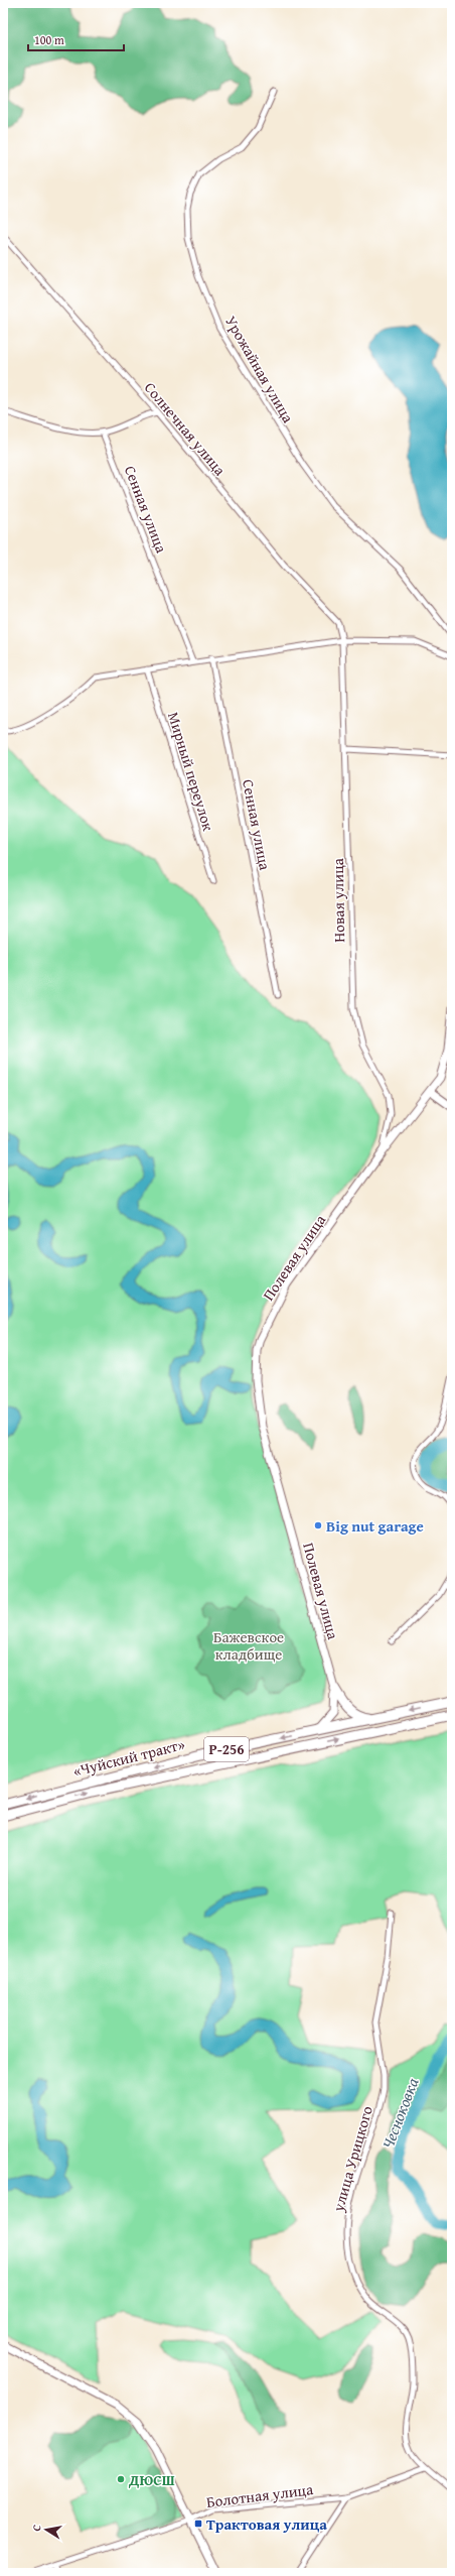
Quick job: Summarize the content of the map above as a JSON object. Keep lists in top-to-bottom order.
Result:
{
  "streets": {
    "highway": ["Р-256", "«Чуйский тракт»"],
    "street": [
      "Урожайная улица",
      "Солнечная улица",
      "Сенная улица",
      "Мирный переулок",
      "Новая улица",
      "Полевая улица",
      "улица Урицкого",
      "Болотная улица"
    ]
  },
  "crossings": [
    ["Солнечная улица", "Новая улица"],
    ["Новая улица", "Полевая улица"],
    ["Полевая улица", "«Чуйский тракт»"],
    ["улица Урицкого", "Болотная улица"]
  ],
  "water": ["Чесноковка"],
  "parks": ["Бажевское кладбище"],
  "places": {
    "other": ["Big nut garage", "ДЮСШ"],
    "transit": ["Трактовая улица"]
  },
  "scale_bar": "100 m",
  "north": "left"
}
